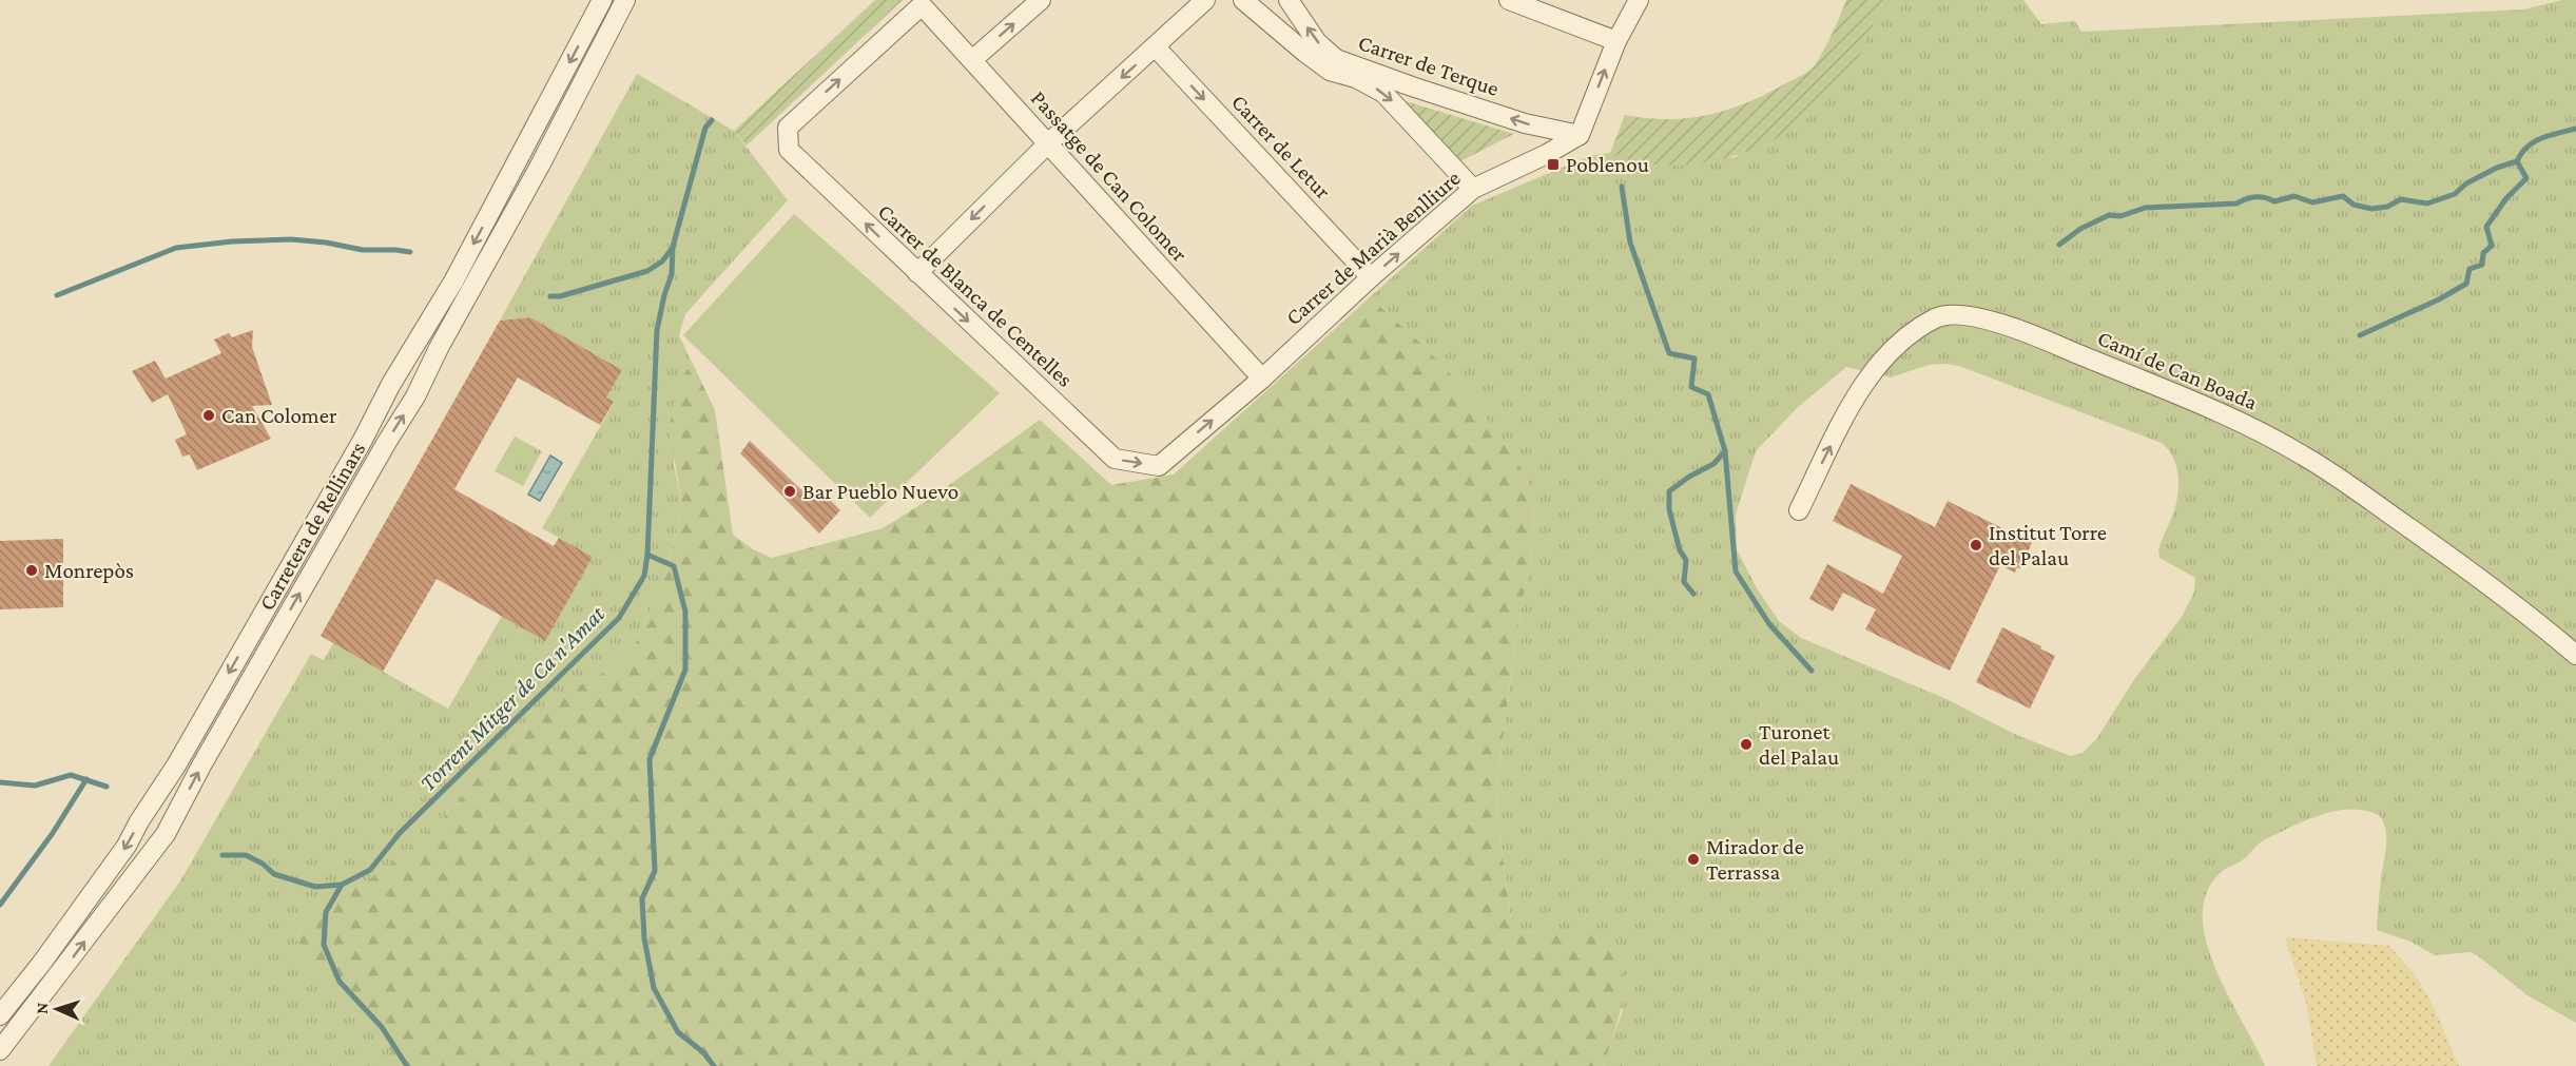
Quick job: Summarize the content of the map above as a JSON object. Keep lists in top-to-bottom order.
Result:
{
  "streets": {
    "street": [
      "Carrer de Terque",
      "Carrer de Letur",
      "Passatge de Can Colomer",
      "Carrer de Marià Benlliure",
      "Carrer de Blanca de Centelles",
      "Camí de Can Boada",
      "Carretera de Rellinars"
    ]
  },
  "crossings": [
    ["Carrer de Terque", "Carrer de Marià Benlliure"],
    ["Carrer de Letur", "Carrer de Marià Benlliure"],
    ["Passatge de Can Colomer", "Carrer de Marià Benlliure"],
    ["Passatge de Can Colomer", "Carrer de Blanca de Centelles"],
    ["Carrer de Marià Benlliure", "Carrer de Blanca de Centelles"]
  ],
  "one_way": ["Carrer de Letur", "Carrer de Marià Benlliure", "Camí de Can Boada"],
  "water": ["Torrent Mitger de Ca n'Amat"],
  "places": {
    "transit": ["Poblenou"],
    "other": [
      "Can Colomer",
      "Bar Pueblo Nuevo",
      "Institut Torre del Palau",
      "Monrepòs",
      "Turonet del Palau",
      "Mirador de Terrassa"
    ]
  },
  "north": "left"
}
